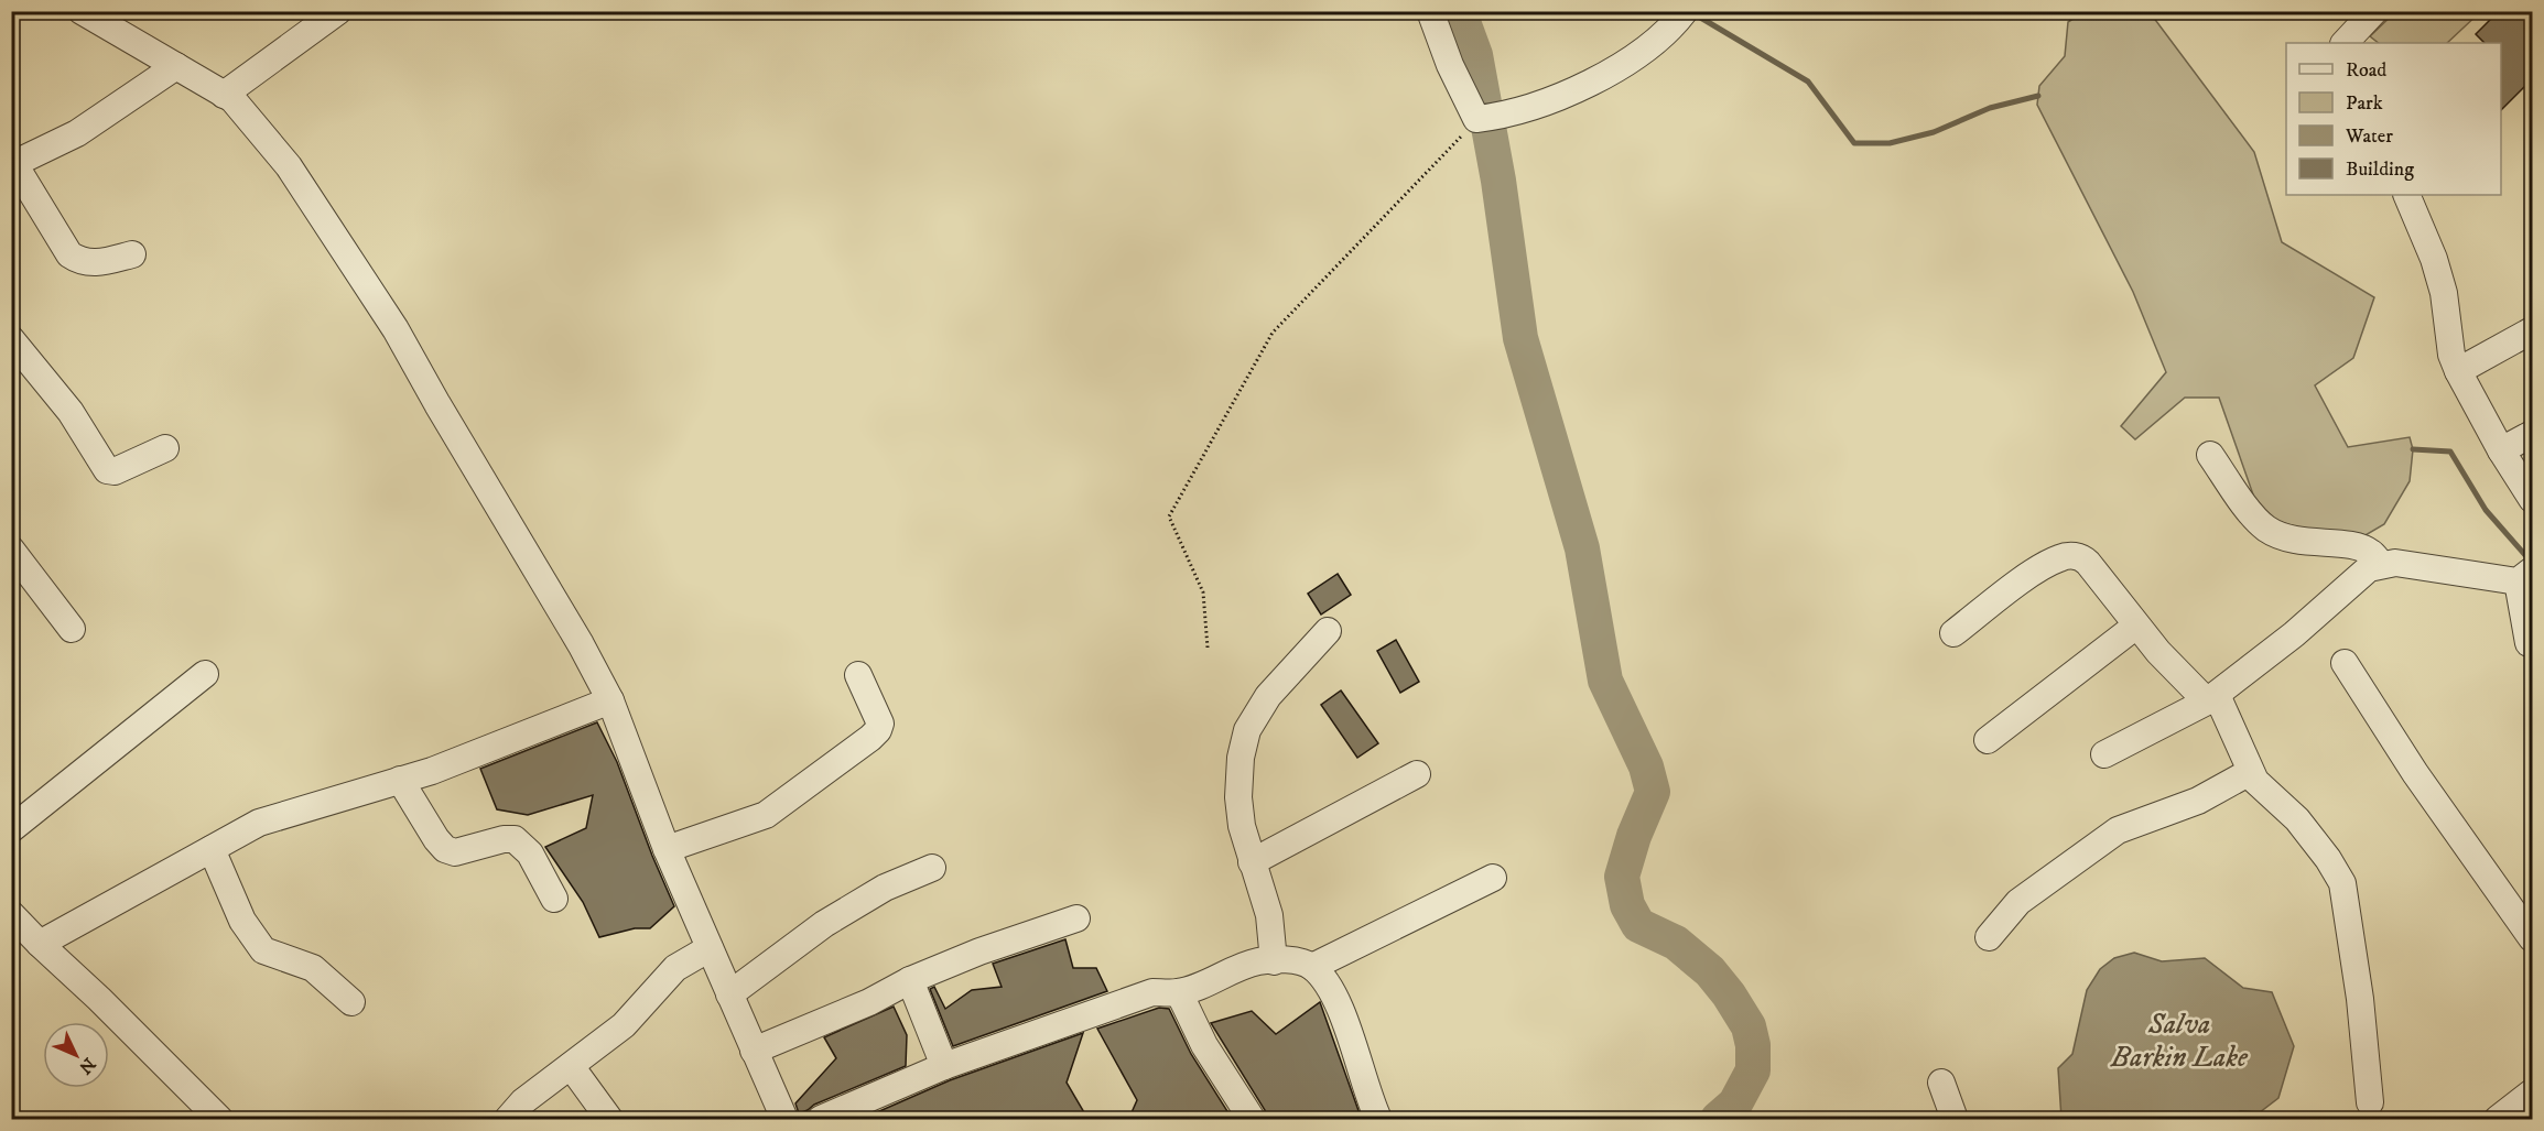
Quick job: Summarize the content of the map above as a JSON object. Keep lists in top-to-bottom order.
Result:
{
  "water": ["Salva Barkin Lake"],
  "legend": [
    "Road",
    "Park",
    "Water",
    "Building"
  ],
  "north": "bottom right"
}
